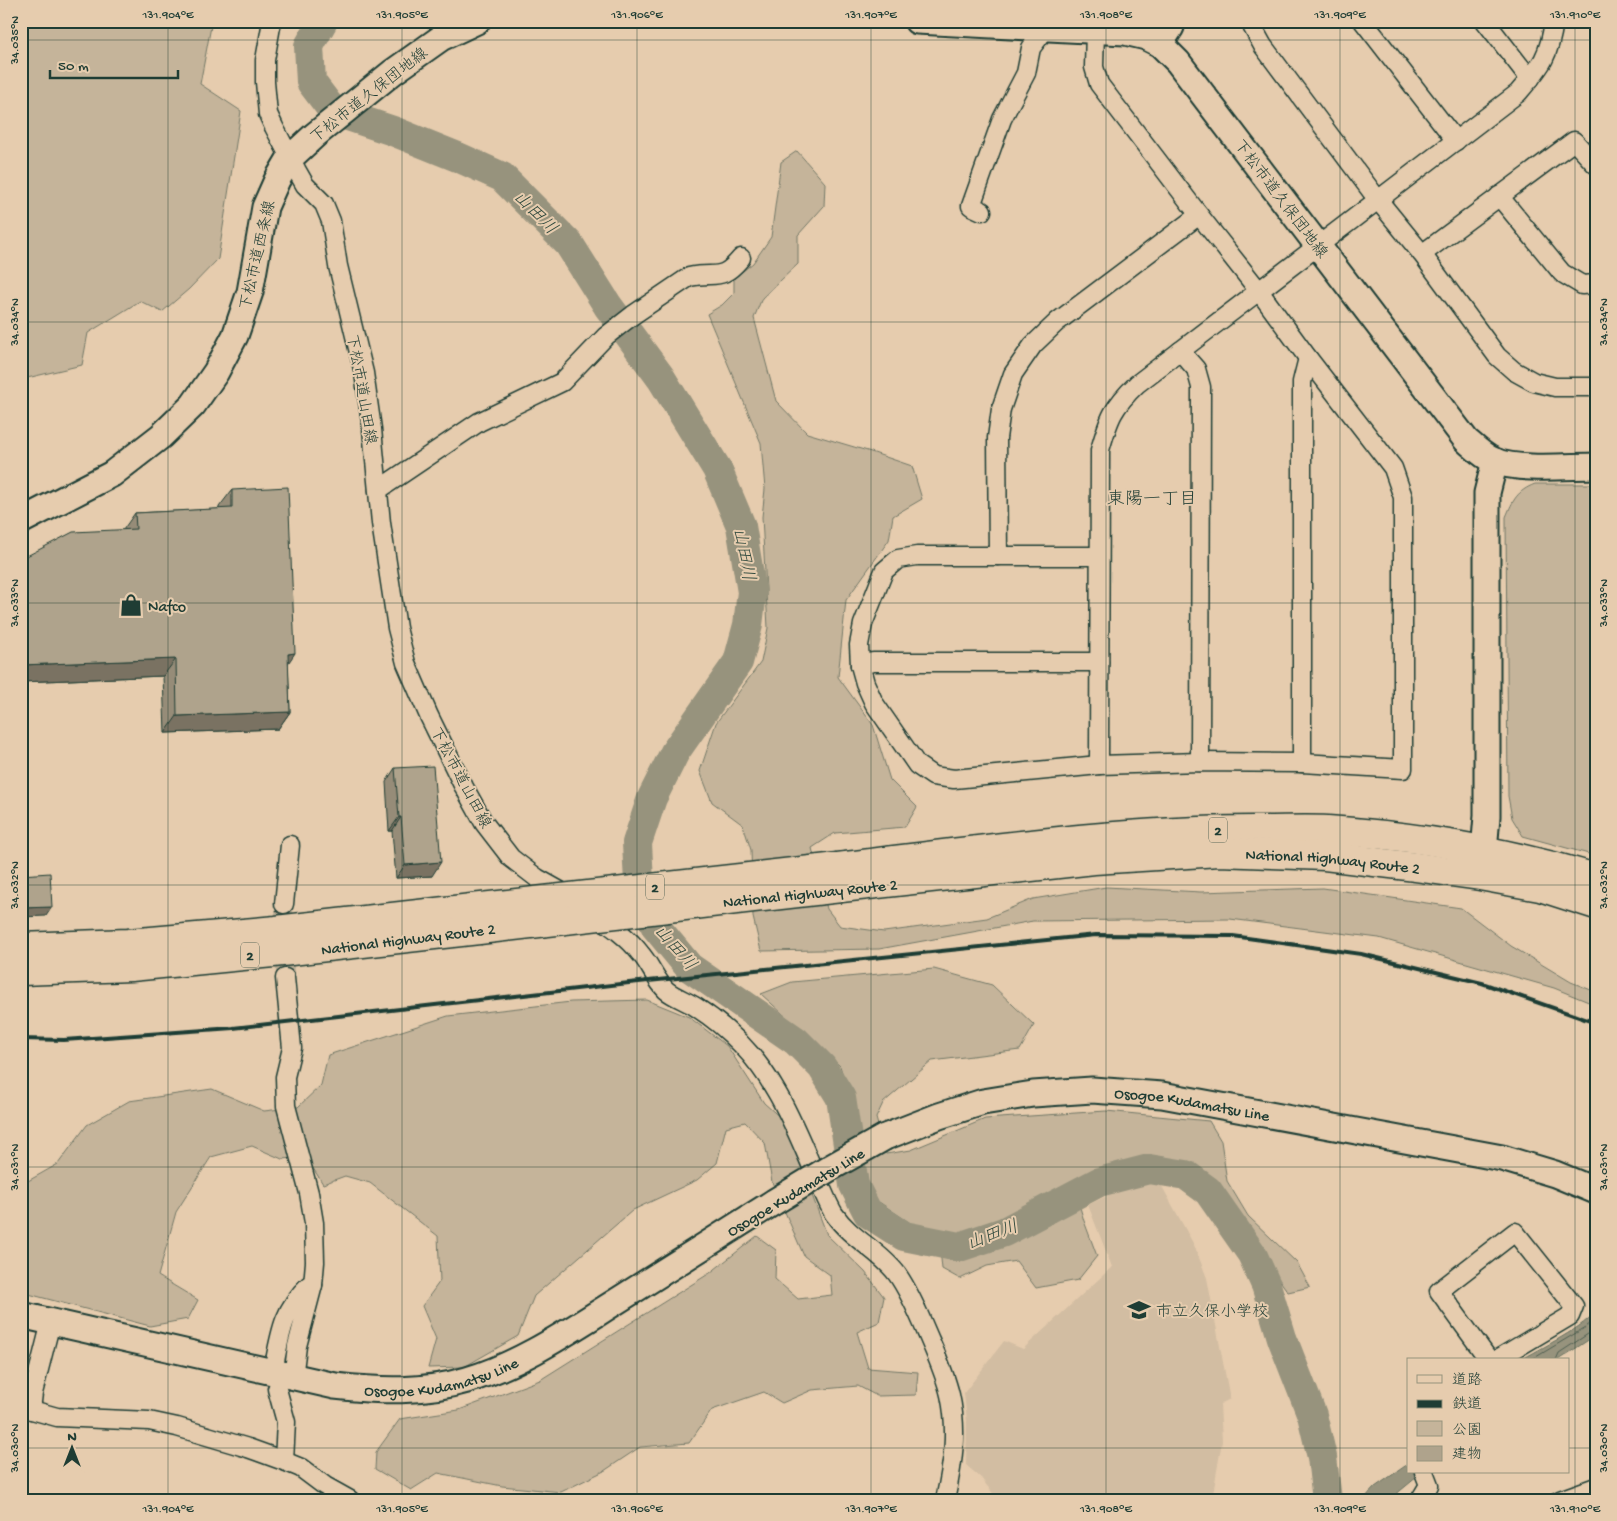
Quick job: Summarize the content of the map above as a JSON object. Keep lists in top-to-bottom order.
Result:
{
  "streets": {
    "highway": ["2", "National Highway Route 2"],
    "street": [
      "下松市道久保団地線",
      "下松市道西条線",
      "下松市道山田線",
      "Osogoe Kudamatsu Line"
    ]
  },
  "crossings": [
    ["下松市道久保団地線", "下松市道西条線"],
    ["下松市道久保団地線", "下松市道山田線"],
    ["下松市道西条線", "下松市道山田線"]
  ],
  "districts": ["東陽一丁目"],
  "water": ["山田川"],
  "places": {
    "shop": ["Nafco"],
    "school or university": ["市立久保小学校"]
  },
  "legend": [
    "道路",
    "鉄道",
    "公園",
    "建物"
  ],
  "scale_bar": "50 m",
  "north": "top",
  "coordinates": [
    "131.904°E",
    "131.905°E",
    "131.906°E",
    "131.907°E",
    "131.908°E",
    "131.909°E",
    "131.910°E",
    "34.035°N",
    "34.034°N",
    "34.033°N",
    "34.032°N",
    "34.031°N",
    "34.030°N"
  ]
}
